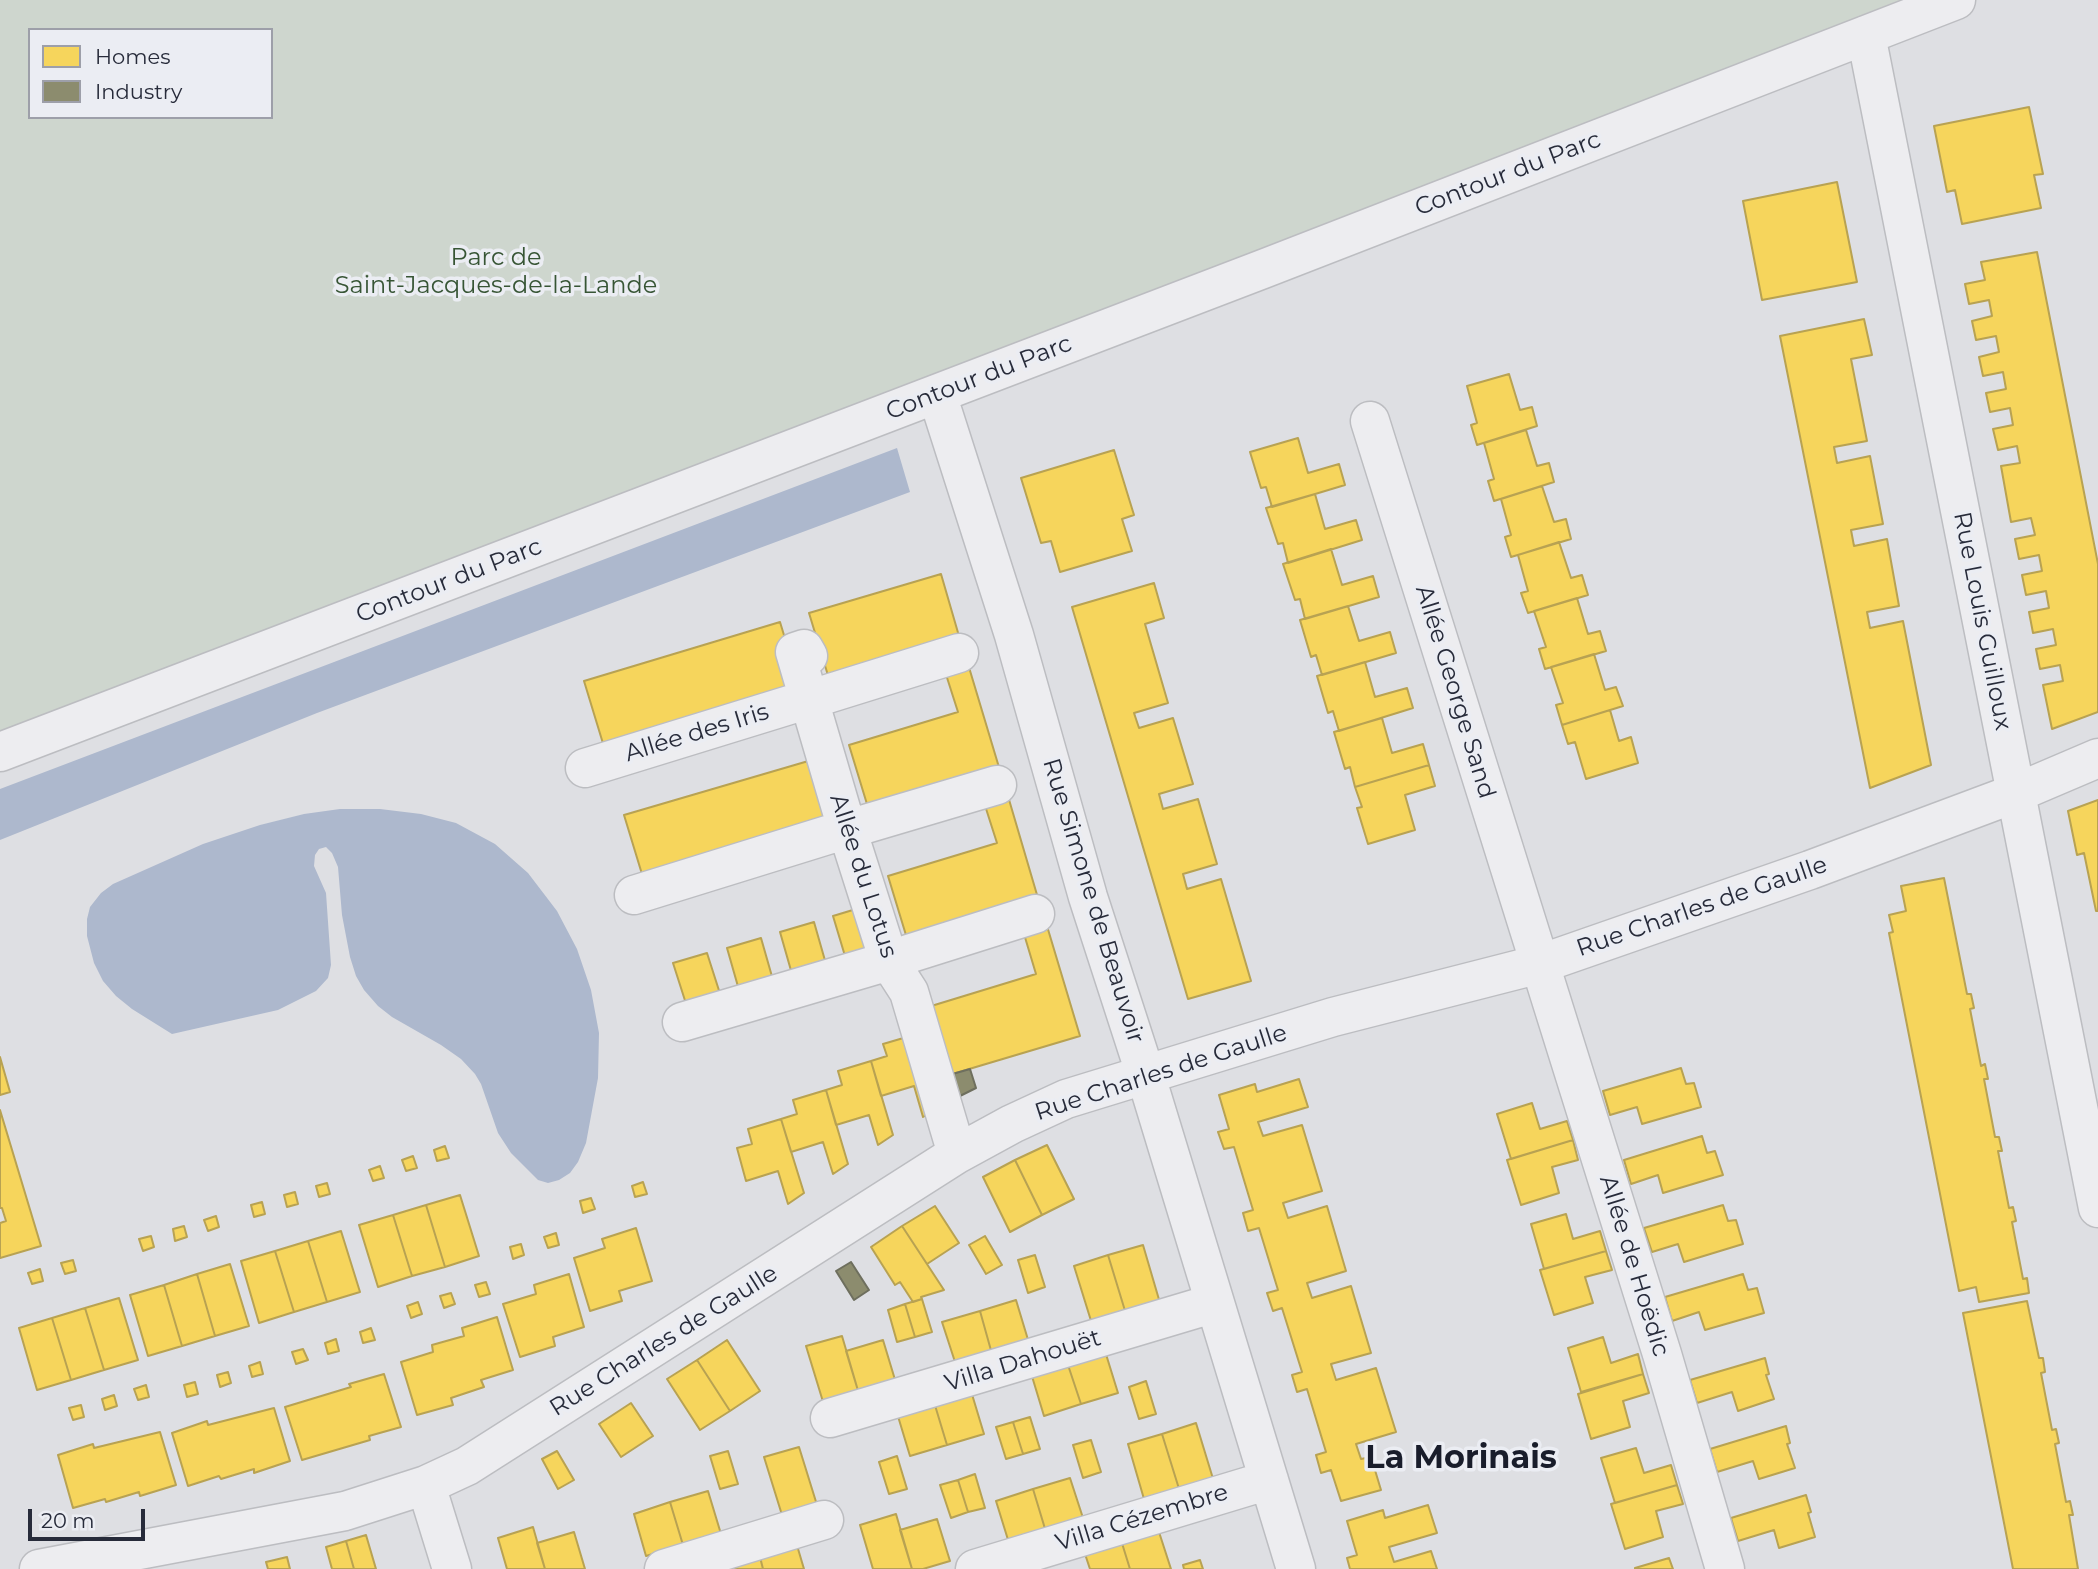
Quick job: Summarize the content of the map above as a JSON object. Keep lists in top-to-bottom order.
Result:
{
  "streets": {
    "street": [
      "Contour du Parc",
      "Rue Louis Guilloux",
      "Allée George Sand",
      "Allée des Iris",
      "Allée du Lotus",
      "Rue Simone de Beauvoir",
      "Rue Charles de Gaulle",
      "Allée de Hoëdic",
      "Villa Dahouët",
      "Villa Cézembre"
    ]
  },
  "crossings": [
    ["Contour du Parc", "Rue Louis Guilloux"],
    ["Contour du Parc", "Rue Simone de Beauvoir"],
    ["Rue Louis Guilloux", "Rue Charles de Gaulle"],
    ["Allée George Sand", "Rue Charles de Gaulle"],
    ["Allée George Sand", "Allée de Hoëdic"],
    ["Allée des Iris", "Allée du Lotus"],
    ["Allée des Iris", "Rue Simone de Beauvoir"],
    ["Allée du Lotus", "Rue Charles de Gaulle"],
    ["Rue Simone de Beauvoir", "Rue Charles de Gaulle"],
    ["Rue Simone de Beauvoir", "Villa Dahouët"],
    ["Rue Simone de Beauvoir", "Villa Cézembre"],
    ["Rue Charles de Gaulle", "Allée de Hoëdic"]
  ],
  "districts": ["La Morinais"],
  "parks": ["Parc de Saint-Jacques-de-la-Lande"],
  "legend": ["Homes", "Industry"],
  "scale_bar": "20 m"
}
